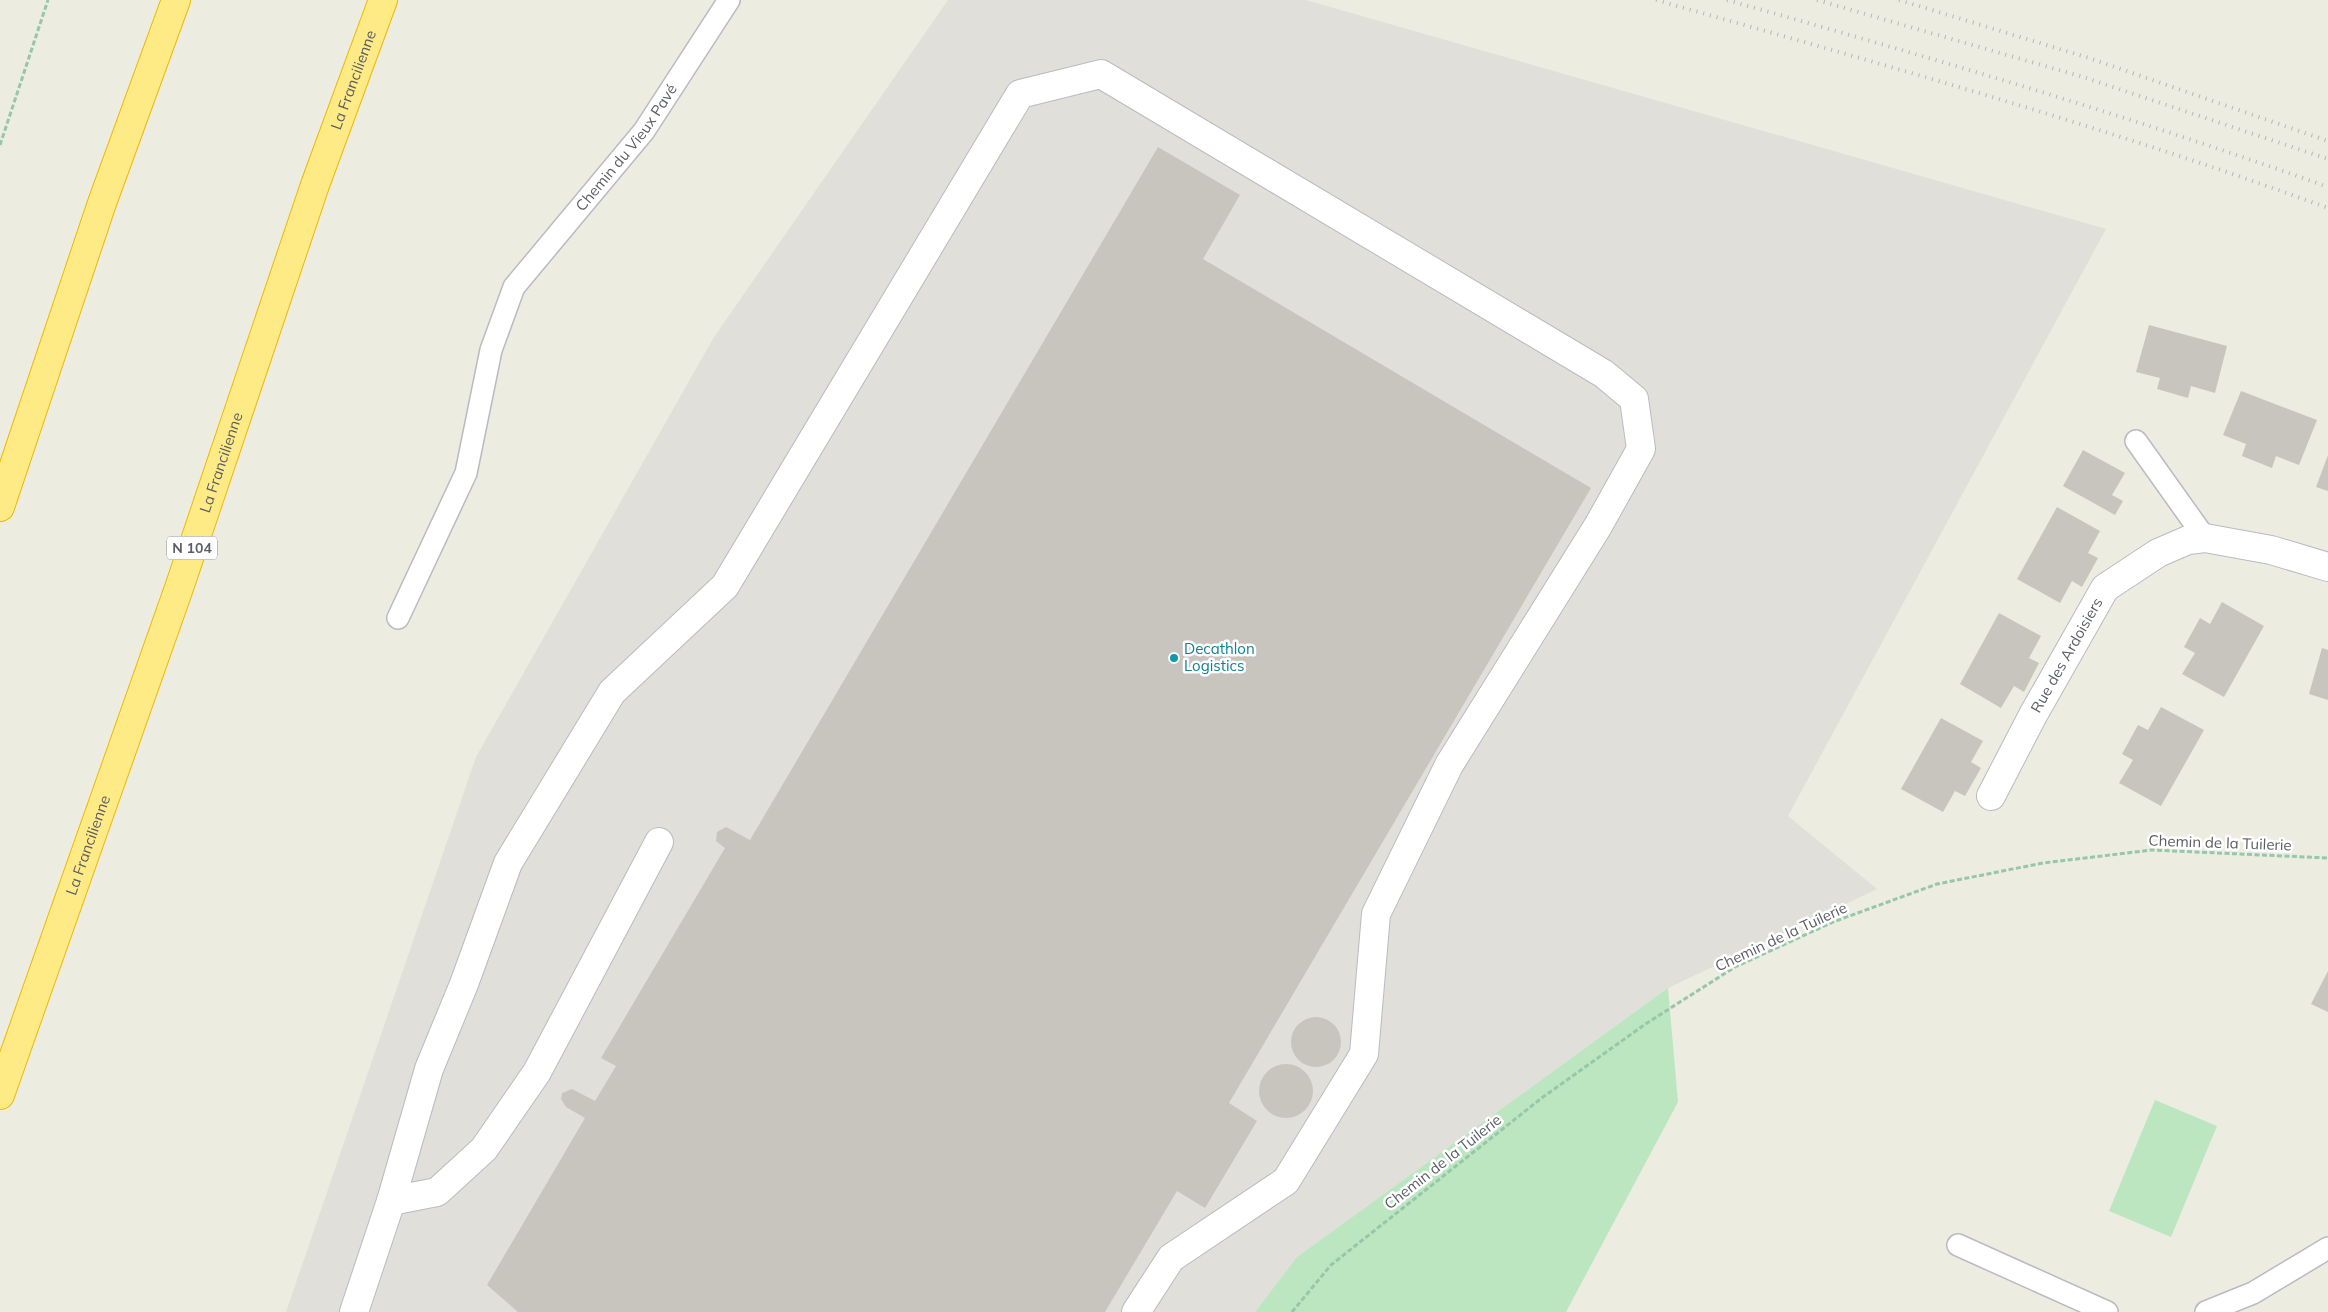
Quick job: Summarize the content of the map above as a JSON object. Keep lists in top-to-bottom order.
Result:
{
  "streets": {
    "highway": ["La Francilienne", "N 104"],
    "street": ["Rue des Ardoisiers"],
    "lane": ["Chemin du Vieux Pavé"],
    "path": ["Chemin de la Tuilerie"]
  },
  "places": ["Decathlon Logistics"]
}
